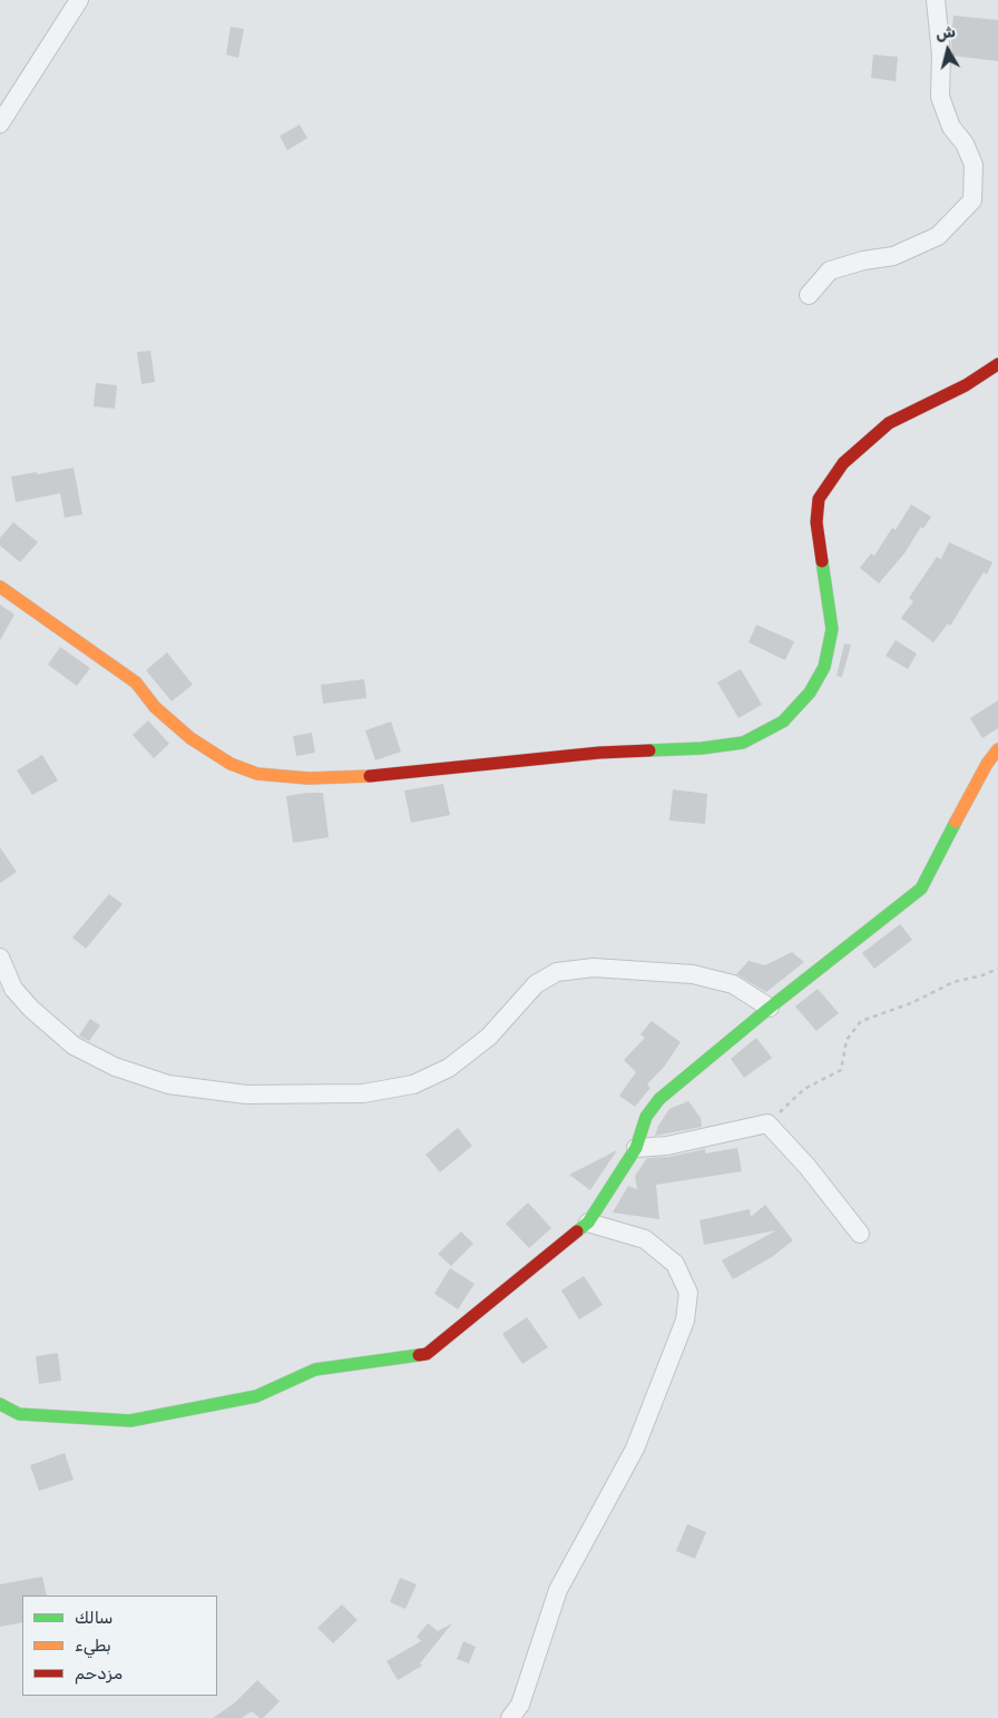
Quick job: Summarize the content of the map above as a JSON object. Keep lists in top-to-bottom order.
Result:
{
  "legend": ["سالك", "بطيء", "مزدحم"],
  "north": "top"
}
